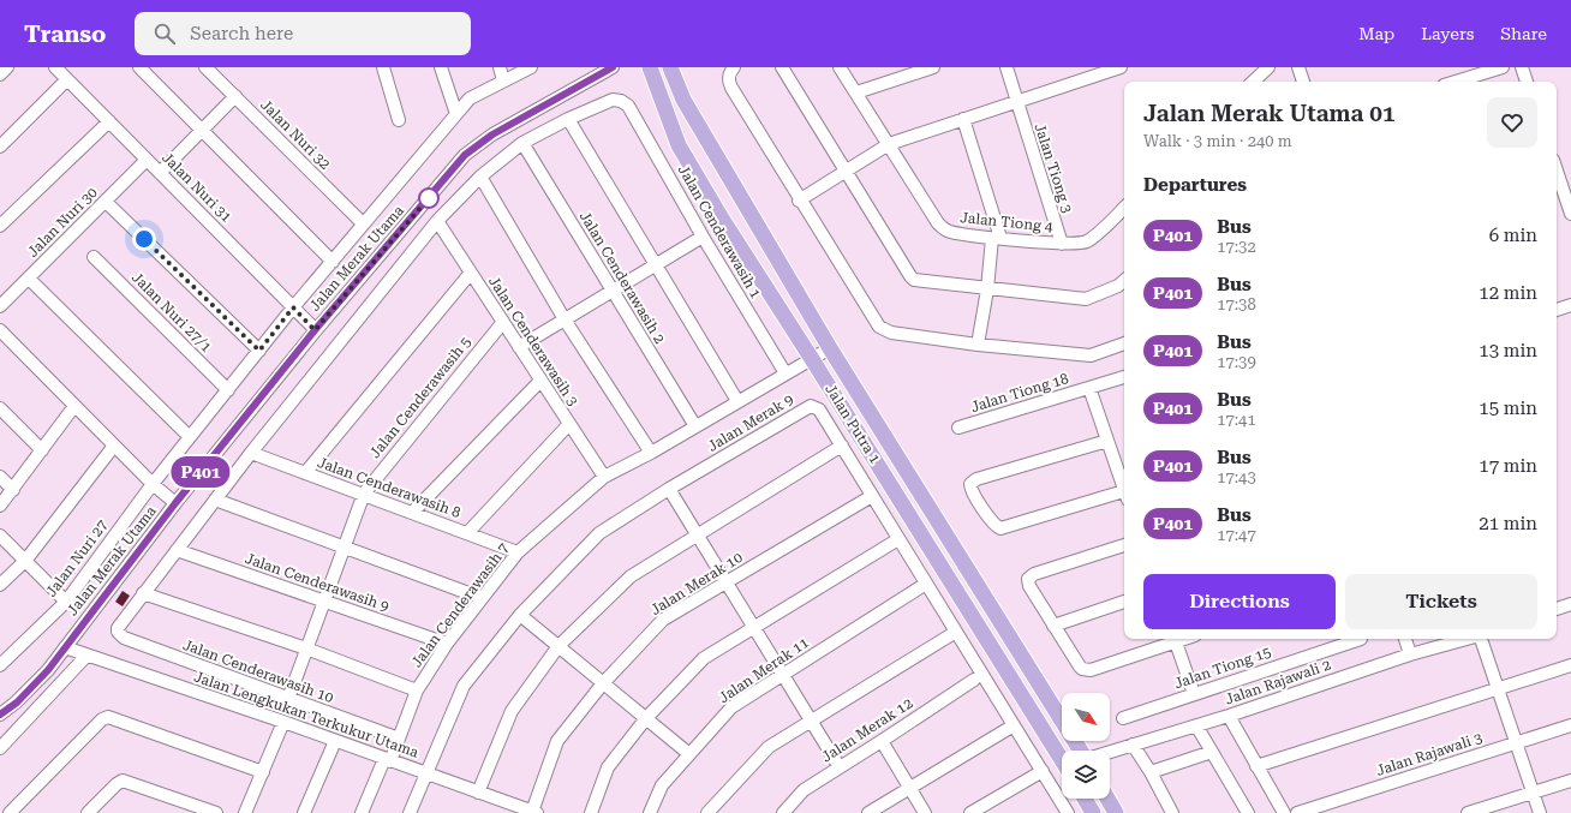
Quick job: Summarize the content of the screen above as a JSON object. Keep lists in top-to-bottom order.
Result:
{
  "streets": {
    "main road": ["Jalan Putra 1"],
    "street": [
      "Jalan Nuri 32",
      "Jalan Tiong 3",
      "Jalan Nuri 31",
      "Jalan Nuri 30",
      "Jalan Tiong 4",
      "Jalan Cenderawasih 1",
      "Jalan Merak Utama",
      "Jalan Cenderawasih 2",
      "Jalan Nuri 27/1",
      "Jalan Cenderawasih 3",
      "Jalan Tiong 18",
      "Jalan Cenderawasih 5",
      "Jalan Merak 9",
      "Jalan Cenderawasih 8",
      "Jalan Nuri 27",
      "Jalan Cenderawasih 9",
      "Jalan Merak 10",
      "Jalan Cenderawasih 7",
      "Jalan Tiong 15",
      "Jalan Merak 11",
      "Jalan Cenderawasih 10",
      "Jalan Rajawali 2",
      "Jalan Lengkukan Terkukur Utama",
      "Jalan Merak 12",
      "Jalan Rajawali 3"
    ]
  },
  "crossings": [
    ["Jalan Nuri 32", "Jalan Nuri 27"],
    ["Jalan Tiong 3", "Jalan Tiong 4"],
    ["Jalan Nuri 31", "Jalan Nuri 30"],
    ["Jalan Nuri 31", "Jalan Merak Utama"],
    ["Jalan Nuri 31", "Jalan Nuri 27"],
    ["Jalan Cenderawasih 1", "Jalan Cenderawasih 7"],
    ["Jalan Merak Utama", "Jalan Lengkukan Terkukur Utama"],
    ["Jalan Cenderawasih 2", "Jalan Cenderawasih 7"],
    ["Jalan Nuri 27/1", "Jalan Nuri 27"],
    ["Jalan Cenderawasih 3", "Jalan Cenderawasih 5"],
    ["Jalan Cenderawasih 3", "Jalan Cenderawasih 7"],
    ["Jalan Cenderawasih 5", "Jalan Cenderawasih 8"],
    ["Jalan Cenderawasih 5", "Jalan Cenderawasih 9"],
    ["Jalan Cenderawasih 5", "Jalan Cenderawasih 10"],
    ["Jalan Merak 9", "Jalan Merak 10"],
    ["Jalan Merak 9", "Jalan Merak 11"],
    ["Jalan Merak 9", "Jalan Lengkukan Terkukur Utama"],
    ["Jalan Putra 1", "Jalan Cenderawasih 7"],
    ["Jalan Cenderawasih 8", "Jalan Cenderawasih 7"],
    ["Jalan Cenderawasih 9", "Jalan Cenderawasih 7"],
    ["Jalan Merak 10", "Jalan Lengkukan Terkukur Utama"],
    ["Jalan Cenderawasih 7", "Jalan Cenderawasih 10"],
    ["Jalan Cenderawasih 7", "Jalan Lengkukan Terkukur Utama"]
  ],
  "lines": ["bus line P401"],
  "north": "bottom right",
  "page": {
    "header": "Transo",
    "search": "Search here",
    "nav": ["Map", "Layers", "Share"],
    "on_map": "P401",
    "heading": [
      ["Jalan Merak Utama 01", "Walk · 3 min · 240 m"],
      "Departures"
    ],
    "list": [
      {
        "mark": "P401",
        "name": "Bus",
        "note": "17:32",
        "value": "6 min"
      },
      {
        "mark": "P401",
        "name": "Bus",
        "note": "17:38",
        "value": "12 min"
      },
      {
        "mark": "P401",
        "name": "Bus",
        "note": "17:39",
        "value": "13 min"
      },
      {
        "mark": "P401",
        "name": "Bus",
        "note": "17:41",
        "value": "15 min"
      },
      {
        "mark": "P401",
        "name": "Bus",
        "note": "17:43",
        "value": "17 min"
      },
      {
        "mark": "P401",
        "name": "Bus",
        "note": "17:47",
        "value": "21 min"
      }
    ],
    "buttons": ["Directions", "Tickets"]
  }
}
